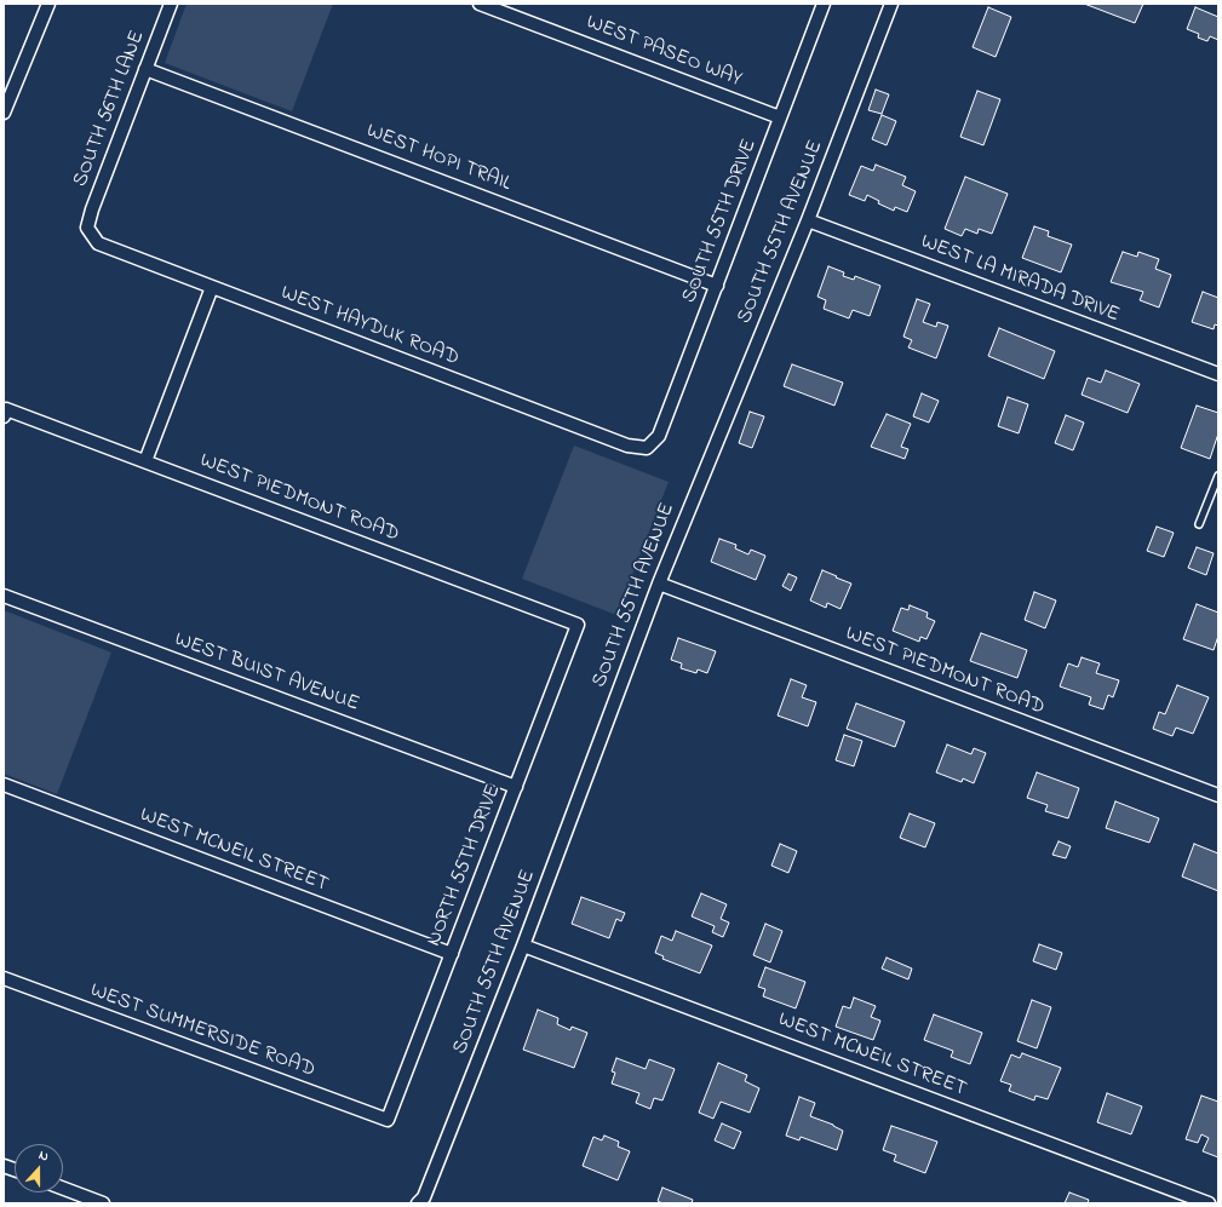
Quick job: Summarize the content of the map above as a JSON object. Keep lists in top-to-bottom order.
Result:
{
  "streets": {
    "street": [
      "WEST PASEO WAY",
      "SOUTH 56TH LANE",
      "WEST HOPI TRAIL",
      "SOUTH 55TH DRIVE",
      "SOUTH 55TH AVENUE",
      "WEST LA MIRADA DRIVE",
      "WEST HAYDUK ROAD",
      "WEST PIEDMONT ROAD",
      "WEST BUIST AVENUE",
      "WEST MCNEIL STREET",
      "NORTH 55TH DRIVE",
      "WEST SUMMERSIDE ROAD"
    ]
  },
  "crossings": [
    ["WEST PASEO WAY", "SOUTH 55TH DRIVE"],
    ["SOUTH 56TH LANE", "WEST HOPI TRAIL"],
    ["SOUTH 56TH LANE", "WEST HAYDUK ROAD"],
    ["WEST HOPI TRAIL", "SOUTH 55TH DRIVE"],
    ["SOUTH 55TH DRIVE", "WEST HAYDUK ROAD"],
    ["SOUTH 55TH AVENUE", "WEST LA MIRADA DRIVE"],
    ["SOUTH 55TH AVENUE", "WEST PIEDMONT ROAD"],
    ["SOUTH 55TH AVENUE", "WEST MCNEIL STREET"],
    ["WEST PIEDMONT ROAD", "NORTH 55TH DRIVE"],
    ["WEST BUIST AVENUE", "NORTH 55TH DRIVE"],
    ["WEST MCNEIL STREET", "NORTH 55TH DRIVE"],
    ["NORTH 55TH DRIVE", "WEST SUMMERSIDE ROAD"]
  ],
  "north": "top"
}
